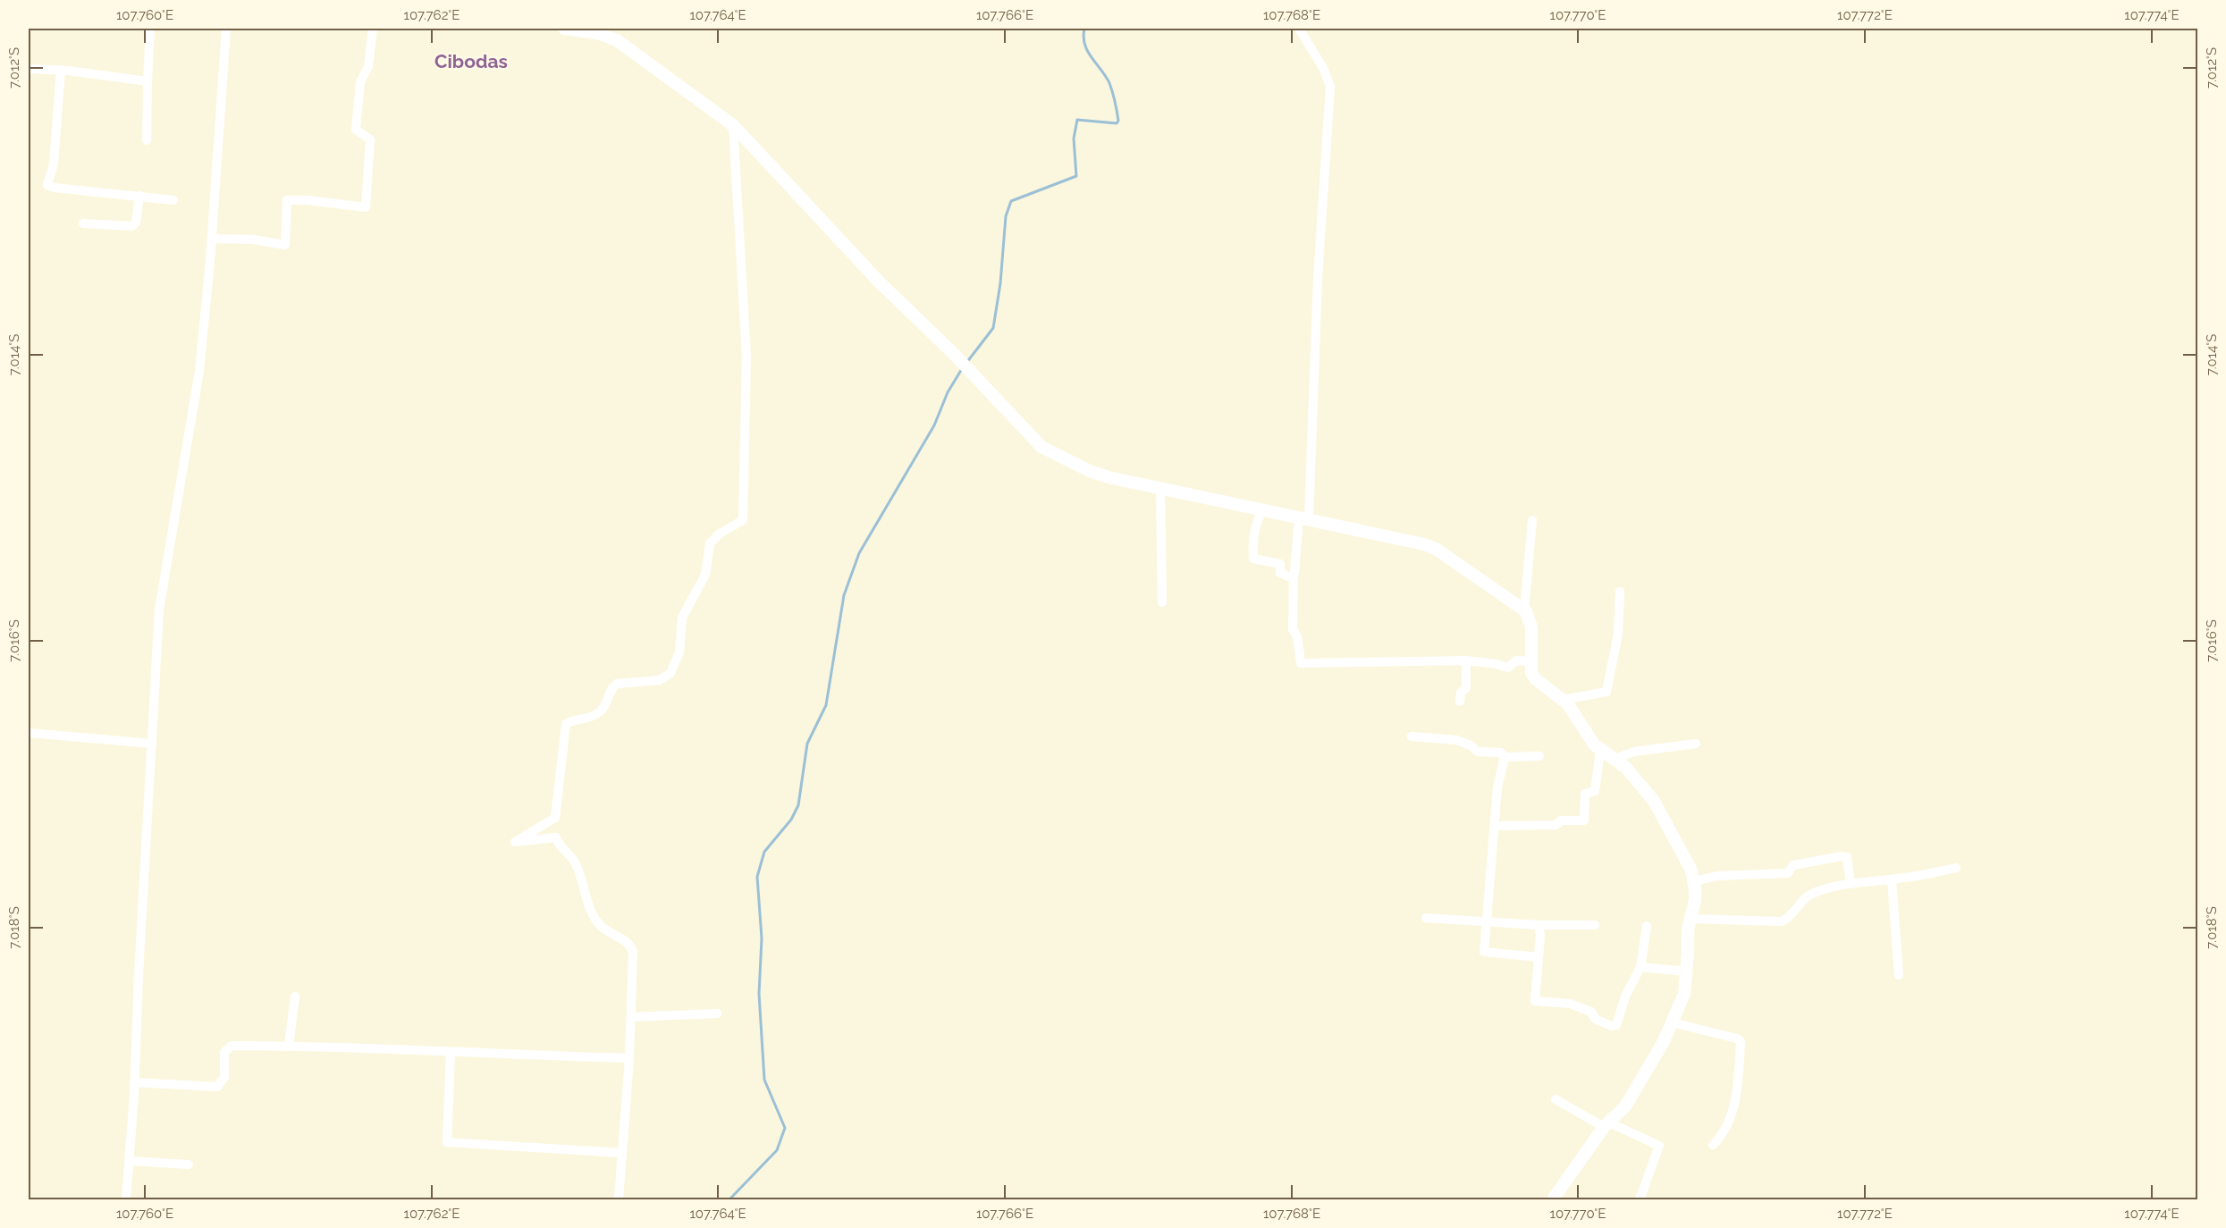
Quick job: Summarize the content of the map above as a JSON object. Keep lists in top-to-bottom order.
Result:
{
  "districts": ["Cibodas"],
  "coordinates": [
    "107.760°E",
    "107.762°E",
    "107.764°E",
    "107.766°E",
    "107.768°E",
    "107.770°E",
    "107.772°E",
    "107.774°E",
    "7.012°S",
    "7.014°S",
    "7.016°S",
    "7.018°S"
  ]
}
